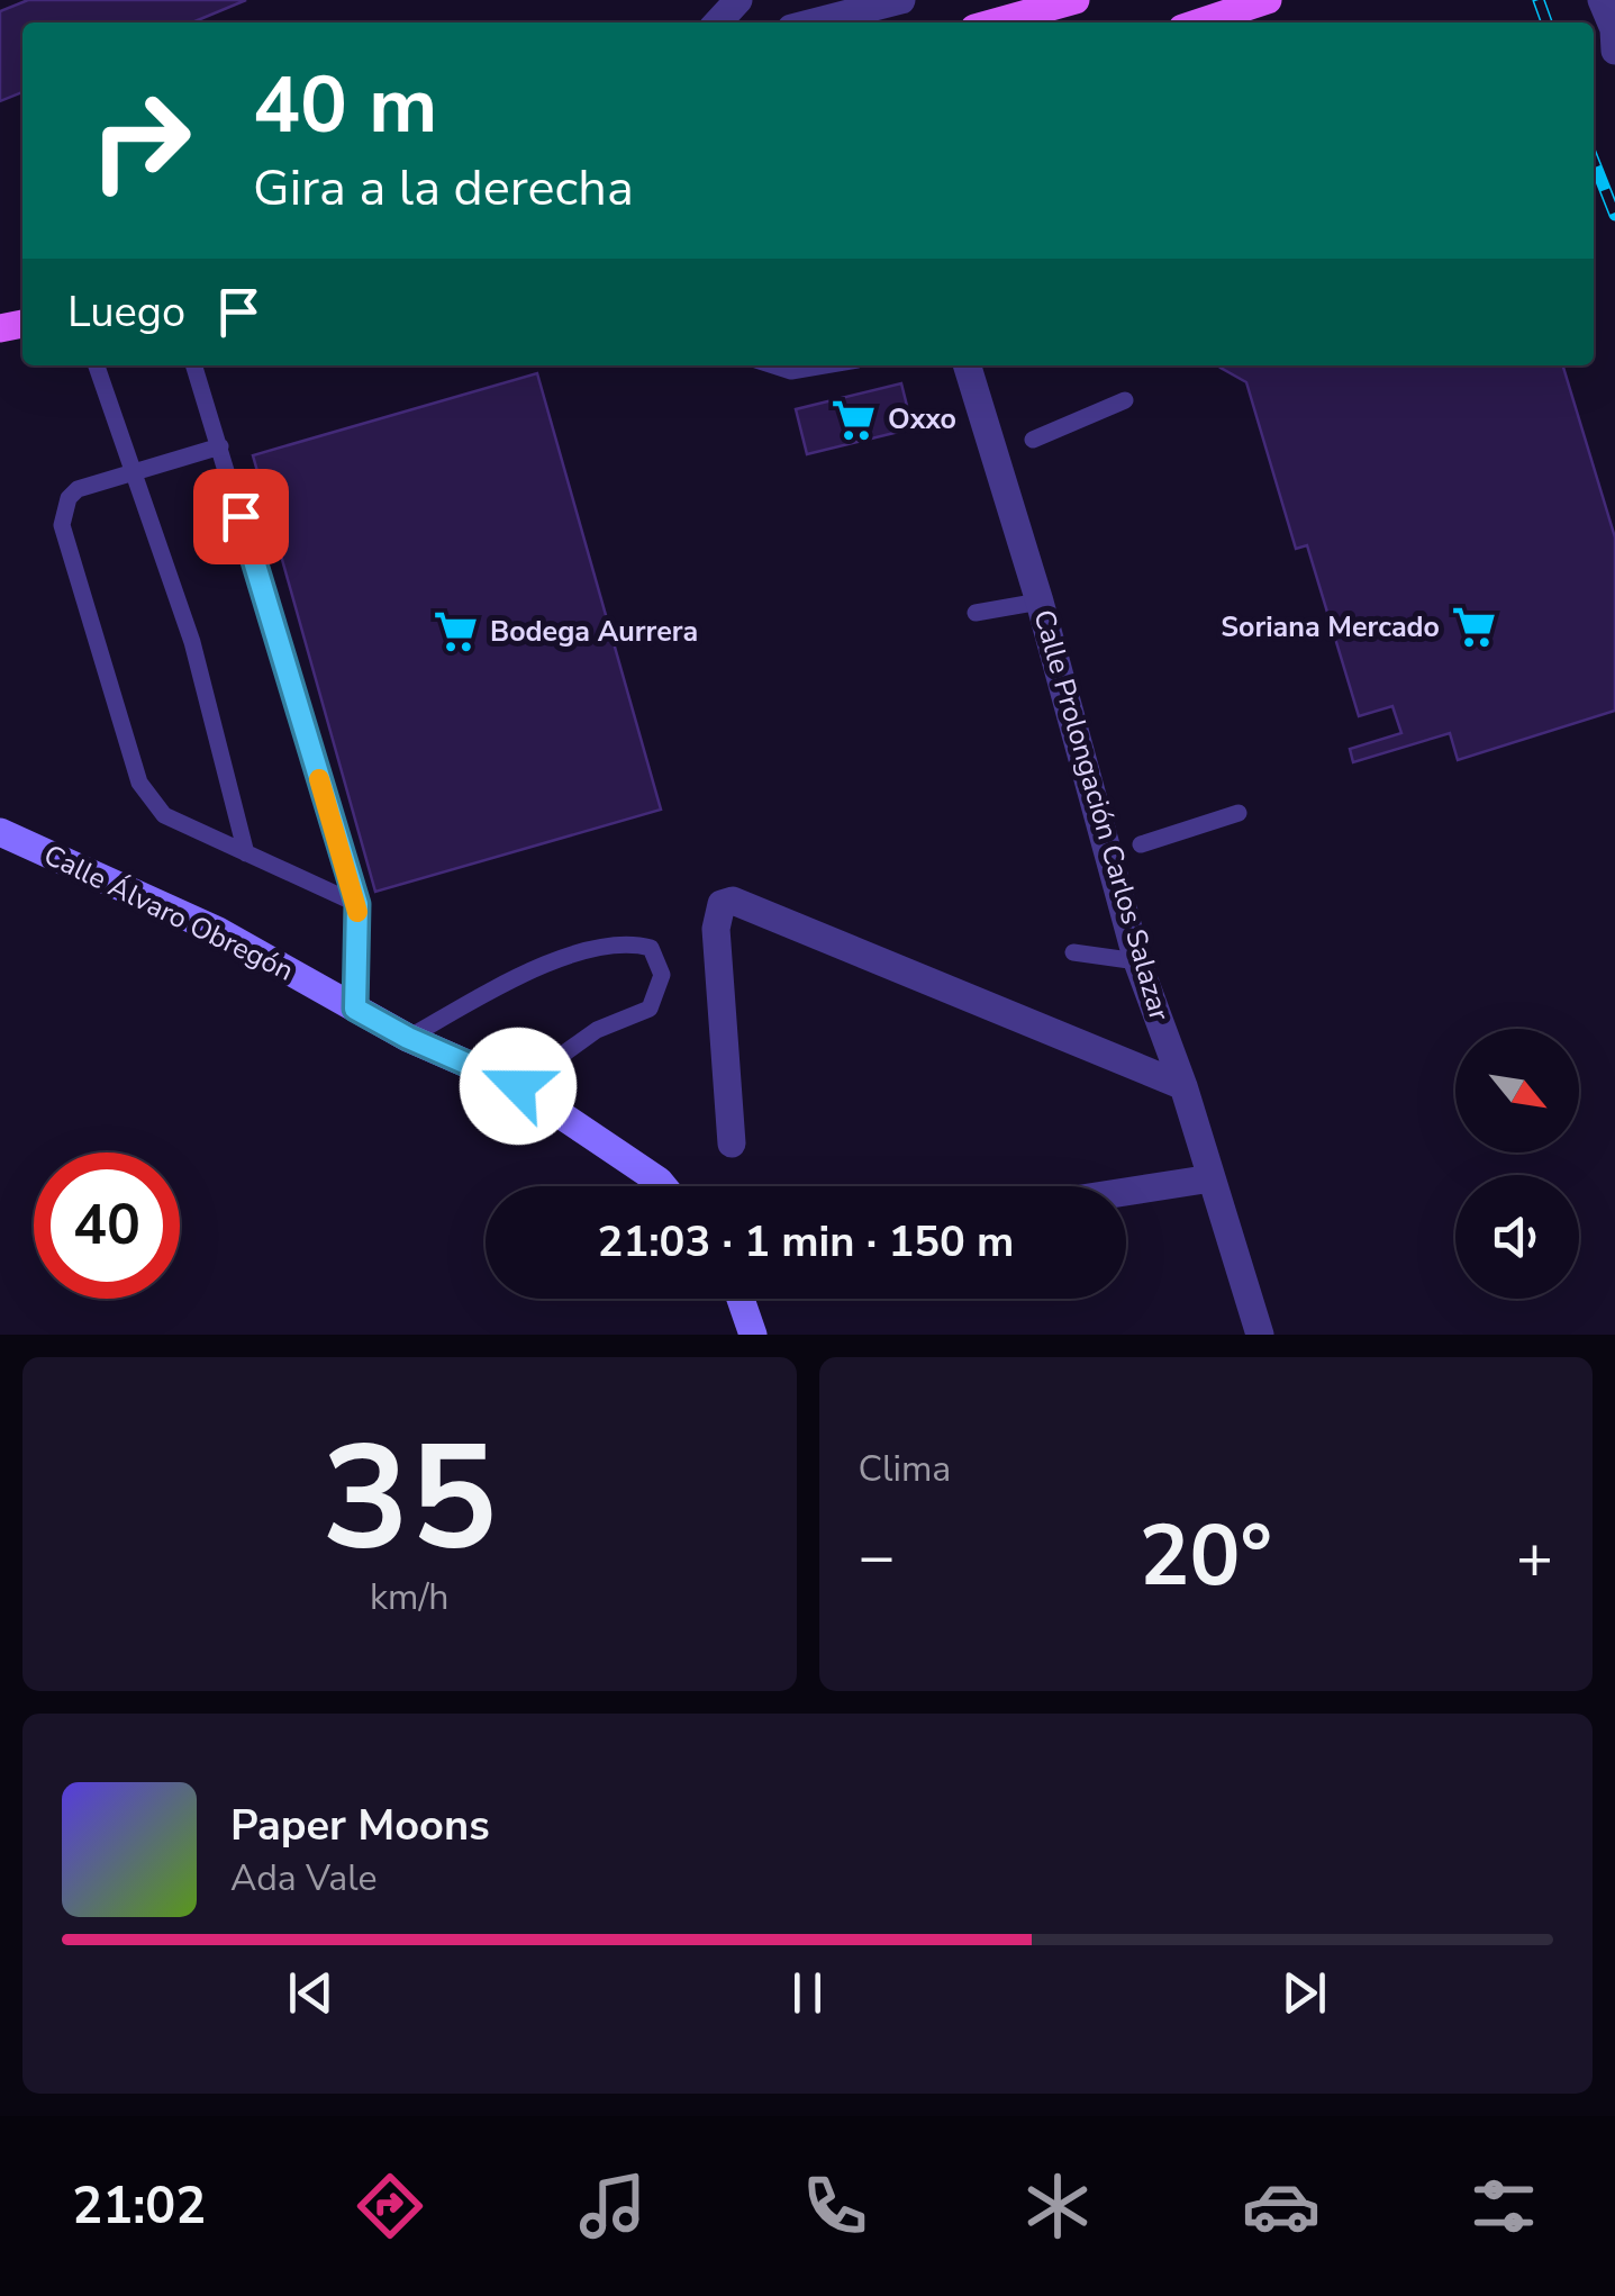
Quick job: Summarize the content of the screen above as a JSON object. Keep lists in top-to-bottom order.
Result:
{
  "streets": {
    "street": ["Calle Prolongación Carlos Salazar", "Calle Álvaro Obregón"]
  },
  "places": {
    "supermarket": ["Oxxo", "Soriana Mercado", "Bodega Aurrera"]
  },
  "north": "bottom right",
  "page": {
    "turn": ["40 m", "Gira a la derecha"],
    "then": "Luego",
    "limit": "40",
    "trip": "21:03 · 1 min · 150 m",
    "tile": [
      ["35", "km/h"],
      "Clima"
    ],
    "heat": ["−", "20°", "+"],
    "song": ["Paper Moons", "Ada Vale"],
    "tabs": "21:02"
  }
}
